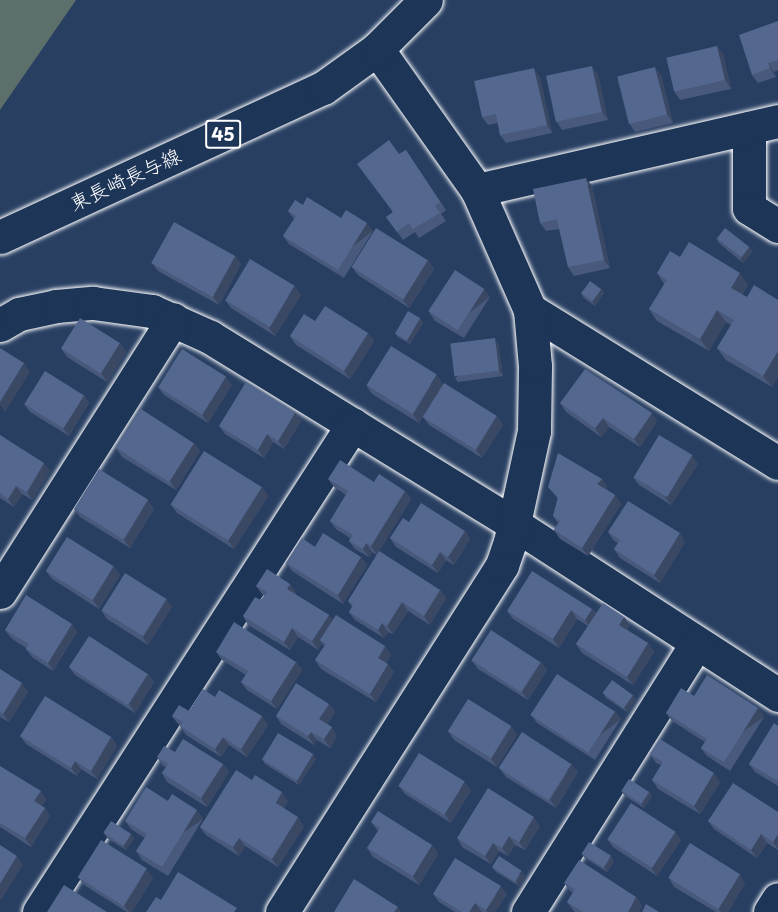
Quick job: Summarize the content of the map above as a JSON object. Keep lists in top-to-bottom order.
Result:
{
  "streets": {
    "street": ["45", "東長崎長与線"]
  }
}
